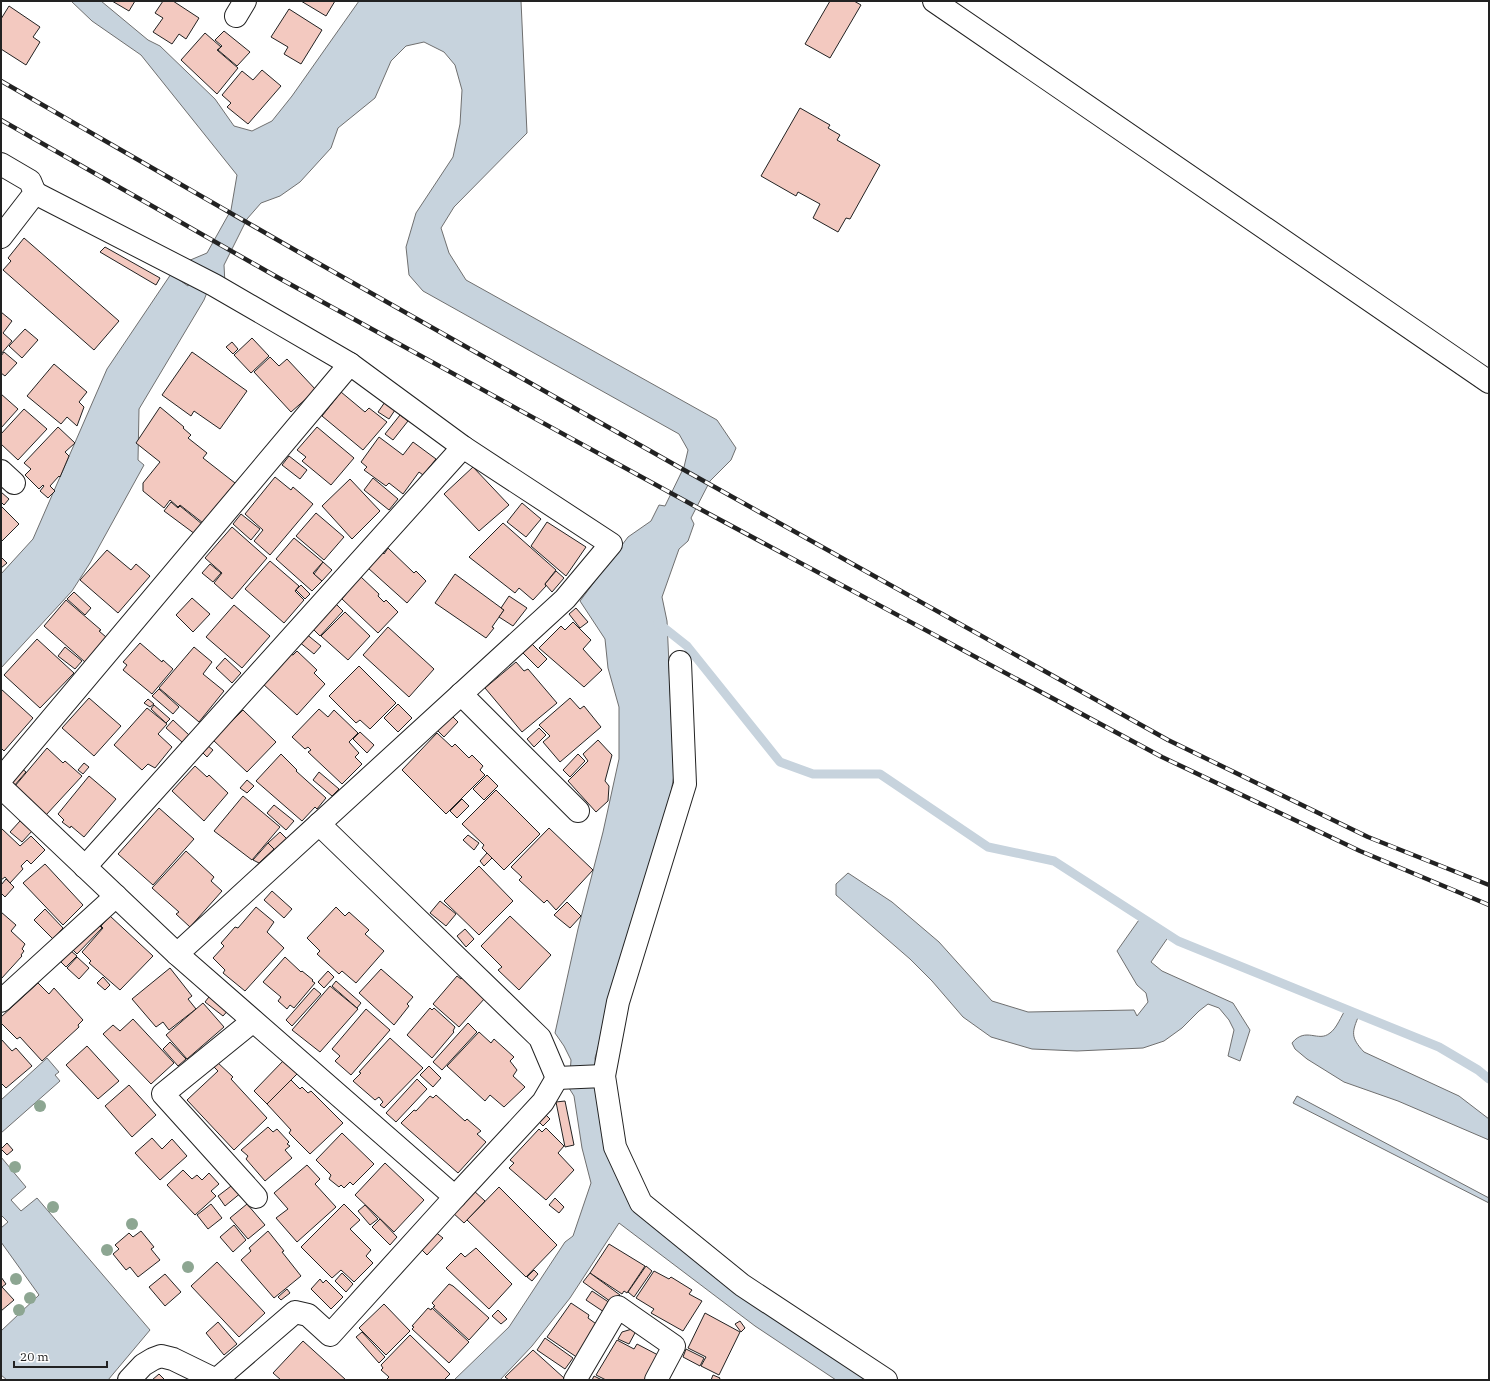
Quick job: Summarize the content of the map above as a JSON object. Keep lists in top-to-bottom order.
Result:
{
  "scale_bar": "20 m"
}
